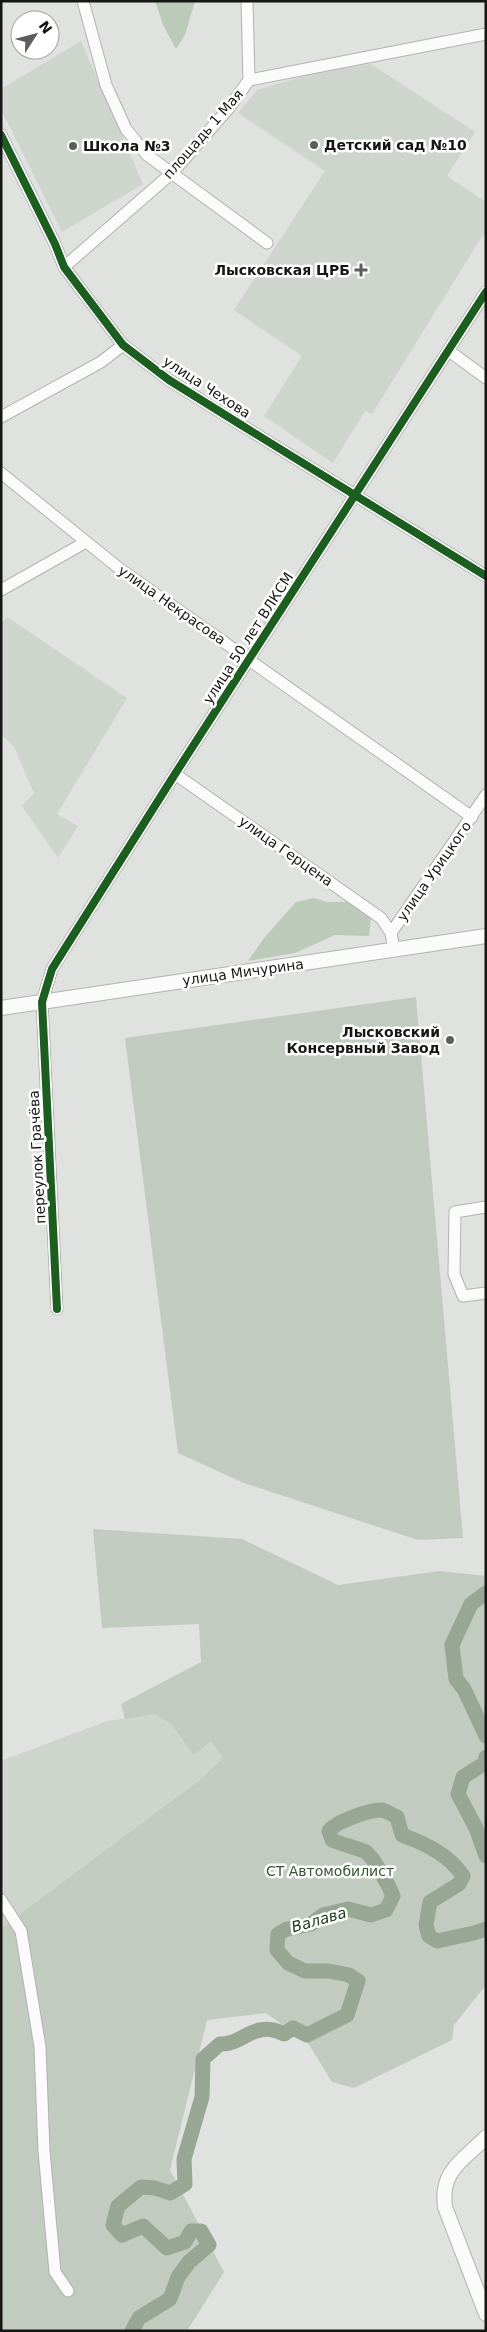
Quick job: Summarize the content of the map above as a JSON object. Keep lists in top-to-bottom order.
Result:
{
  "streets": {
    "main road": ["улица Мичурина"],
    "street": [
      "площадь 1 Мая",
      "улица Чехова",
      "улица Некрасова",
      "улица 50 лет ВЛКСМ",
      "улица Герцена",
      "улица Урицкого",
      "переулок Грачёва"
    ]
  },
  "crossings": [
    ["площадь 1 Мая", "улица Чехова"],
    ["улица Чехова", "улица 50 лет ВЛКСМ"],
    ["улица Некрасова", "улица 50 лет ВЛКСМ"],
    ["улица Некрасова", "улица Урицкого"],
    ["улица 50 лет ВЛКСМ", "улица Герцена"],
    ["улица 50 лет ВЛКСМ", "улица Мичурина"],
    ["улица 50 лет ВЛКСМ", "переулок Грачёва"],
    ["улица Герцена", "улица Урицкого"],
    ["улица Урицкого", "улица Мичурина"],
    ["улица Мичурина", "переулок Грачёва"]
  ],
  "water": ["Валава"],
  "parks": ["СТ Автомобилист"],
  "places": {
    "other": ["Детский сад №10", "Школа №3", "Лысковский Консервный Завод"],
    "health": ["Лысковская ЦРБ"]
  },
  "north": "top right"
}
